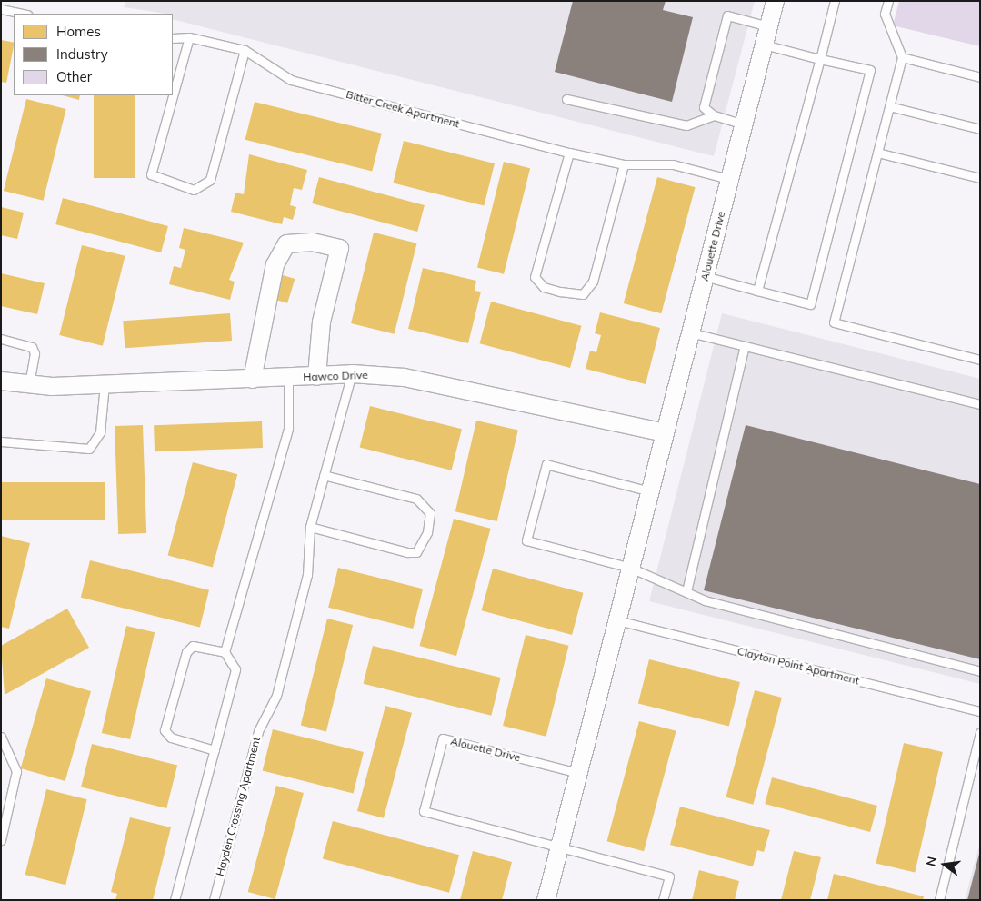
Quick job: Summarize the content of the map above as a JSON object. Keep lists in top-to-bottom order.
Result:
{
  "streets": {
    "street": ["Alouette Drive", "Hawco Drive"],
    "lane": ["Bitter Creek Apartment", "Clayton Point Apartment", "Hayden Crossing Apartment"]
  },
  "crossings": [
    ["Bitter Creek Apartment", "Alouette Drive"],
    ["Alouette Drive", "Hawco Drive"],
    ["Alouette Drive", "Clayton Point Apartment"],
    ["Hawco Drive", "Hayden Crossing Apartment"]
  ],
  "legend": ["Homes", "Industry", "Other"],
  "north": "left"
}
